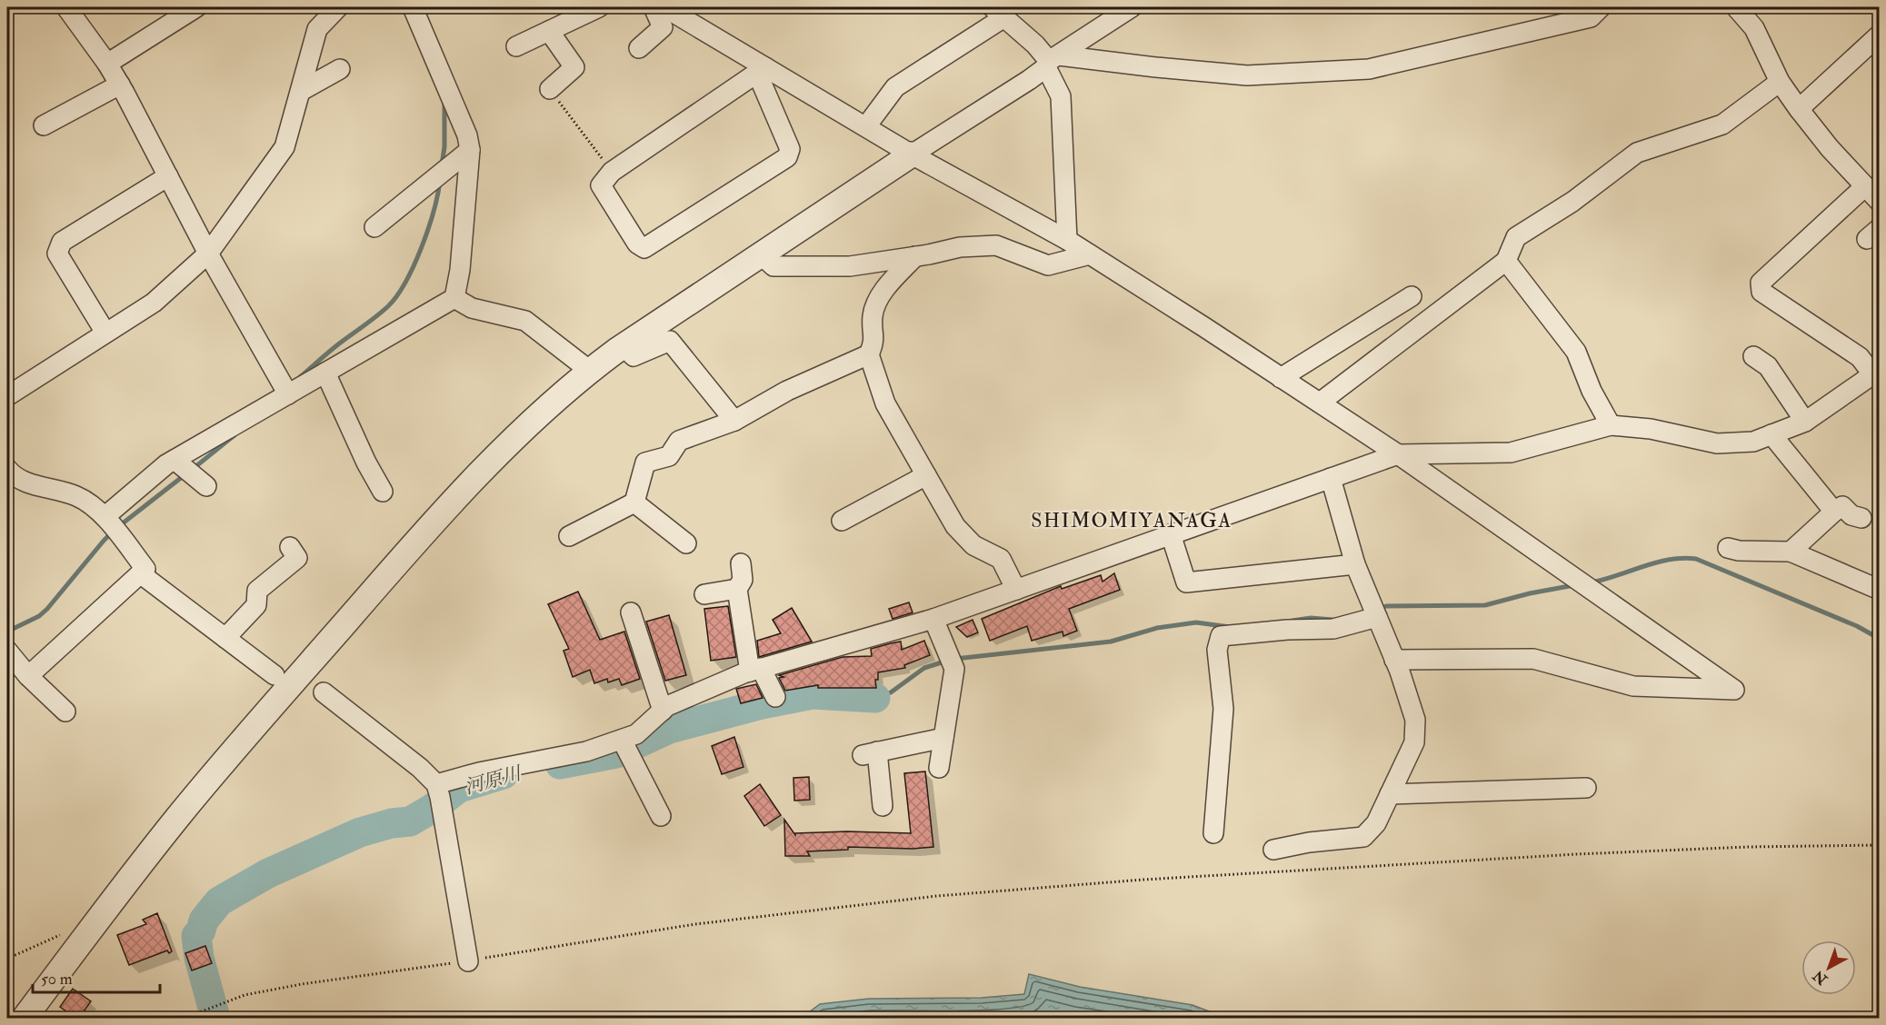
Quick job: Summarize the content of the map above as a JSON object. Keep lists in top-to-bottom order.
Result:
{
  "districts": ["SHIMOMIYANAGA"],
  "water": ["河原川"],
  "scale_bar": "50 m",
  "north": "bottom left"
}
